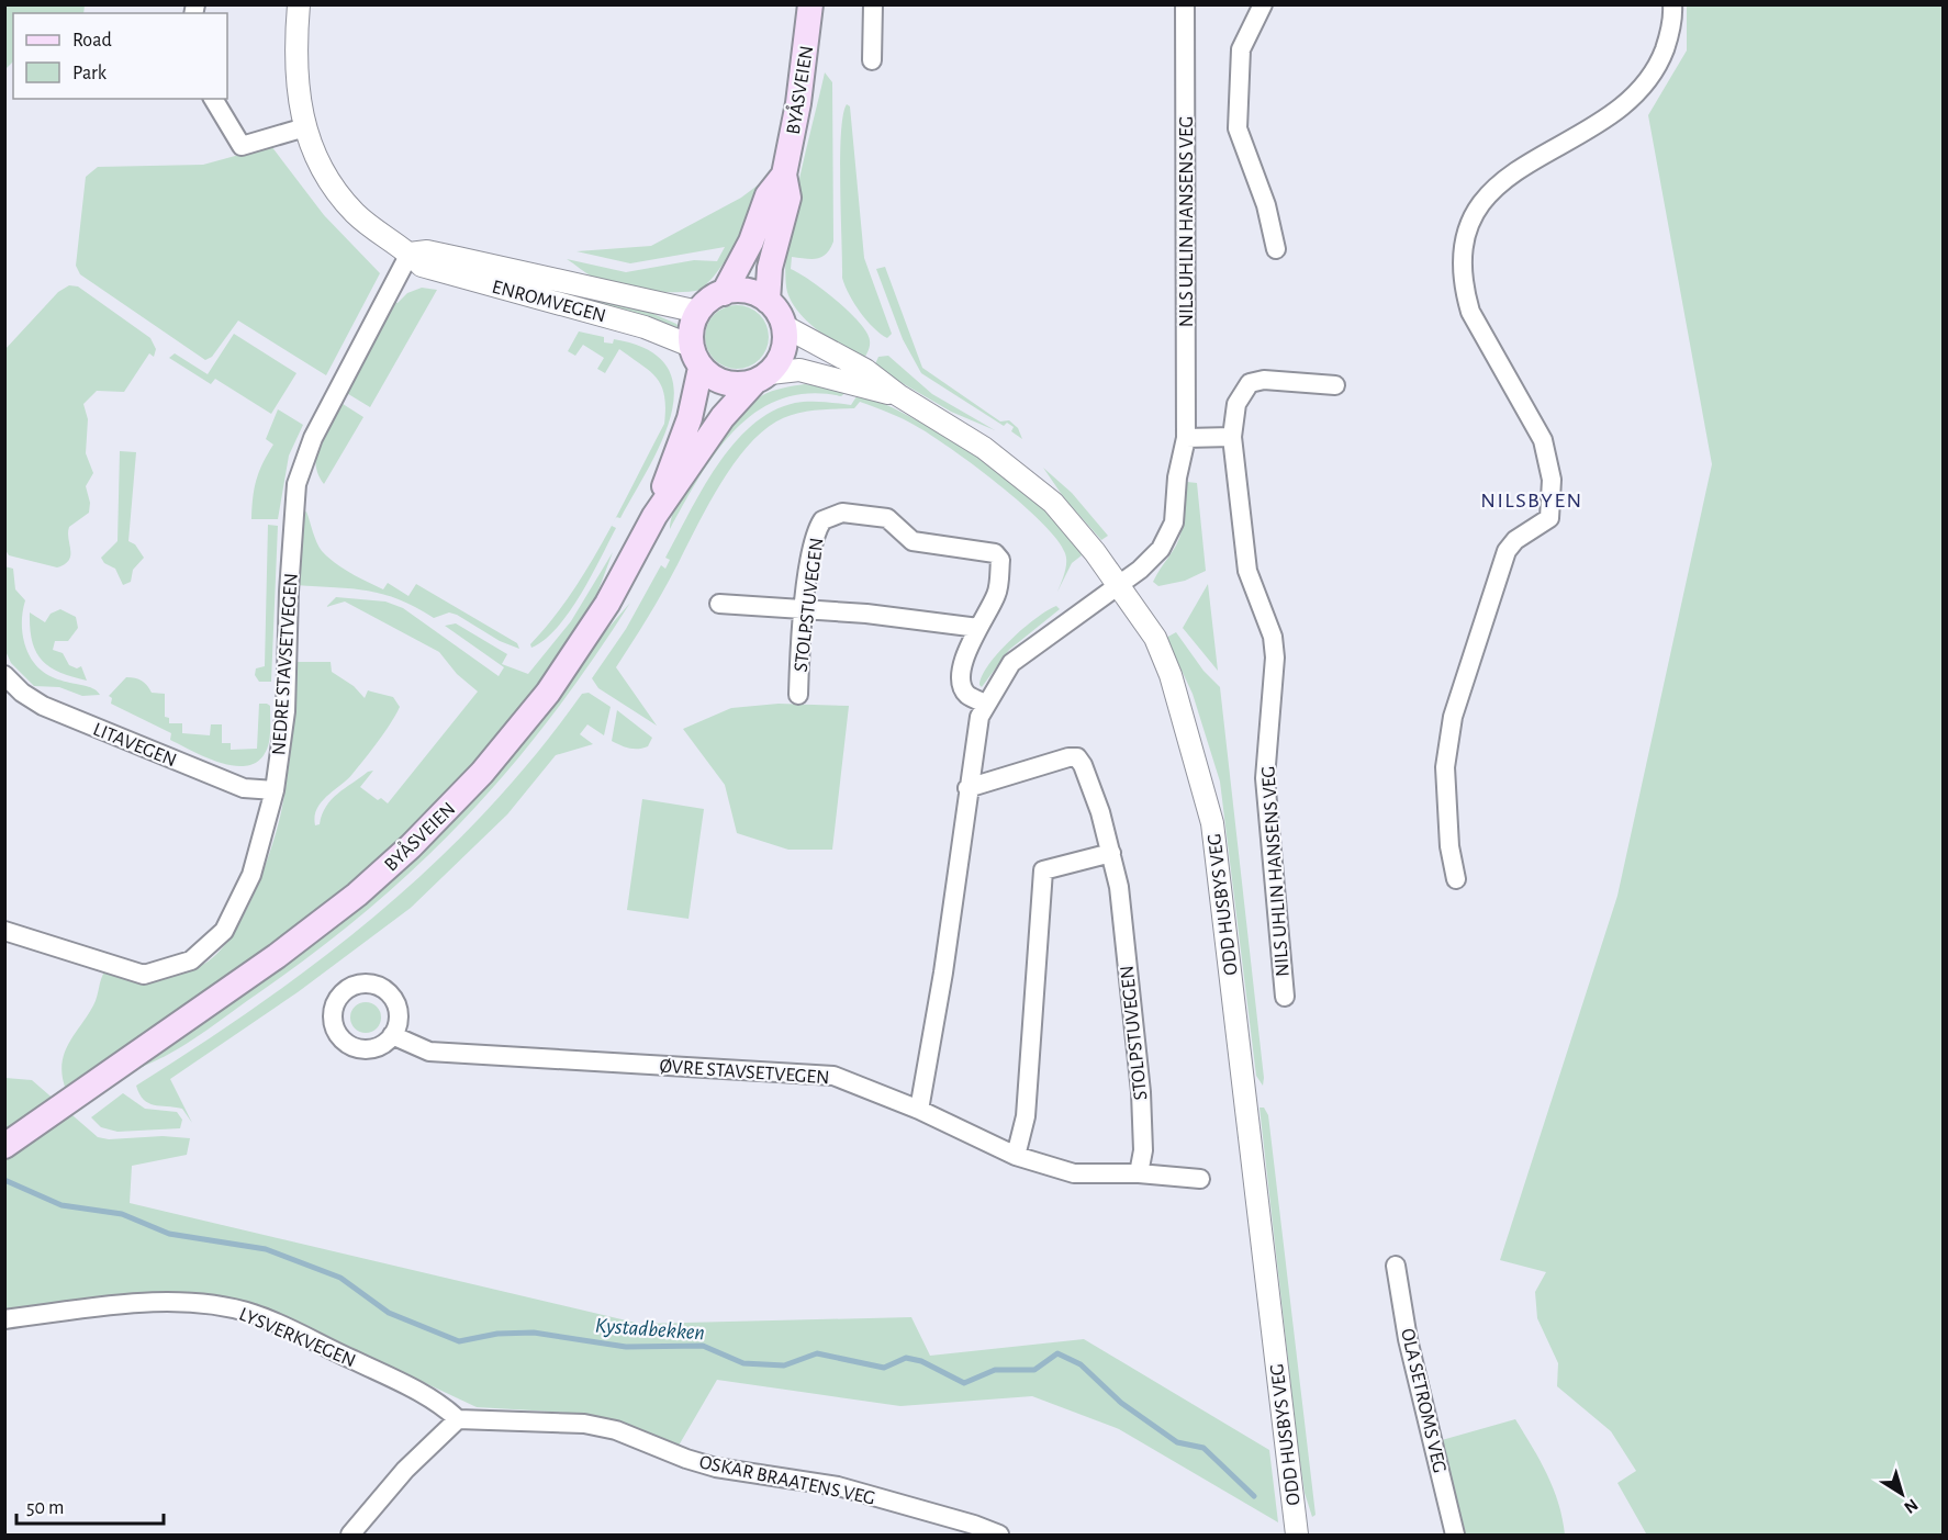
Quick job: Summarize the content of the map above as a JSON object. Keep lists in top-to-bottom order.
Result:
{
  "streets": {
    "main road": ["BYÅSVEIEN"],
    "street": [
      "NILS UHLIN HANSENS VEG",
      "ENROMVEGEN",
      "STOLPSTUVEGEN",
      "NEDRE STAVSETVEGEN",
      "LITAVEGEN",
      "ODD HUSBYS VEG",
      "ØVRE STAVSETVEGEN",
      "LYSVERKVEGEN",
      "OLA SETROMS VEG",
      "OSKAR BRAATENS VEG"
    ]
  },
  "crossings": [
    ["BYÅSVEIEN", "ENROMVEGEN"],
    ["BYÅSVEIEN", "ODD HUSBYS VEG"],
    ["NILS UHLIN HANSENS VEG", "ODD HUSBYS VEG"],
    ["ENROMVEGEN", "NEDRE STAVSETVEGEN"],
    ["ENROMVEGEN", "ODD HUSBYS VEG"],
    ["STOLPSTUVEGEN", "ØVRE STAVSETVEGEN"],
    ["NEDRE STAVSETVEGEN", "LITAVEGEN"],
    ["LYSVERKVEGEN", "OSKAR BRAATENS VEG"]
  ],
  "districts": ["NILSBYEN"],
  "water": ["Kystadbekken"],
  "legend": ["Road", "Park"],
  "scale_bar": "50 m",
  "north": "bottom right"
}
